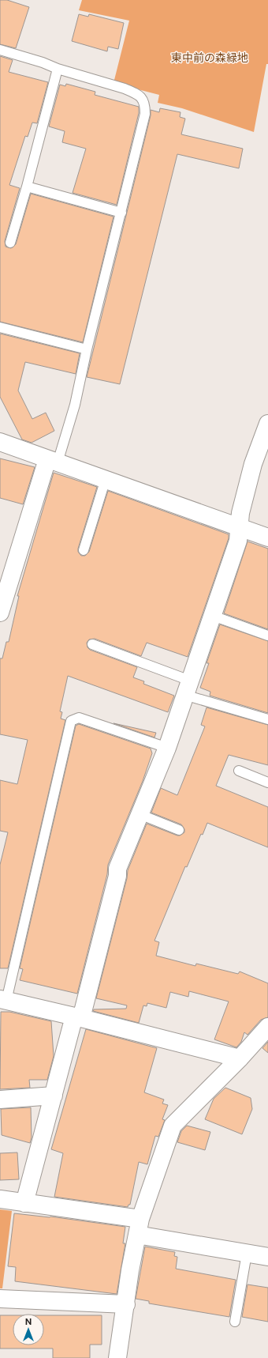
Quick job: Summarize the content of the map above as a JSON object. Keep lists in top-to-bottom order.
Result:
{
  "parks": ["東中前の森緑地"],
  "north": "top"
}
